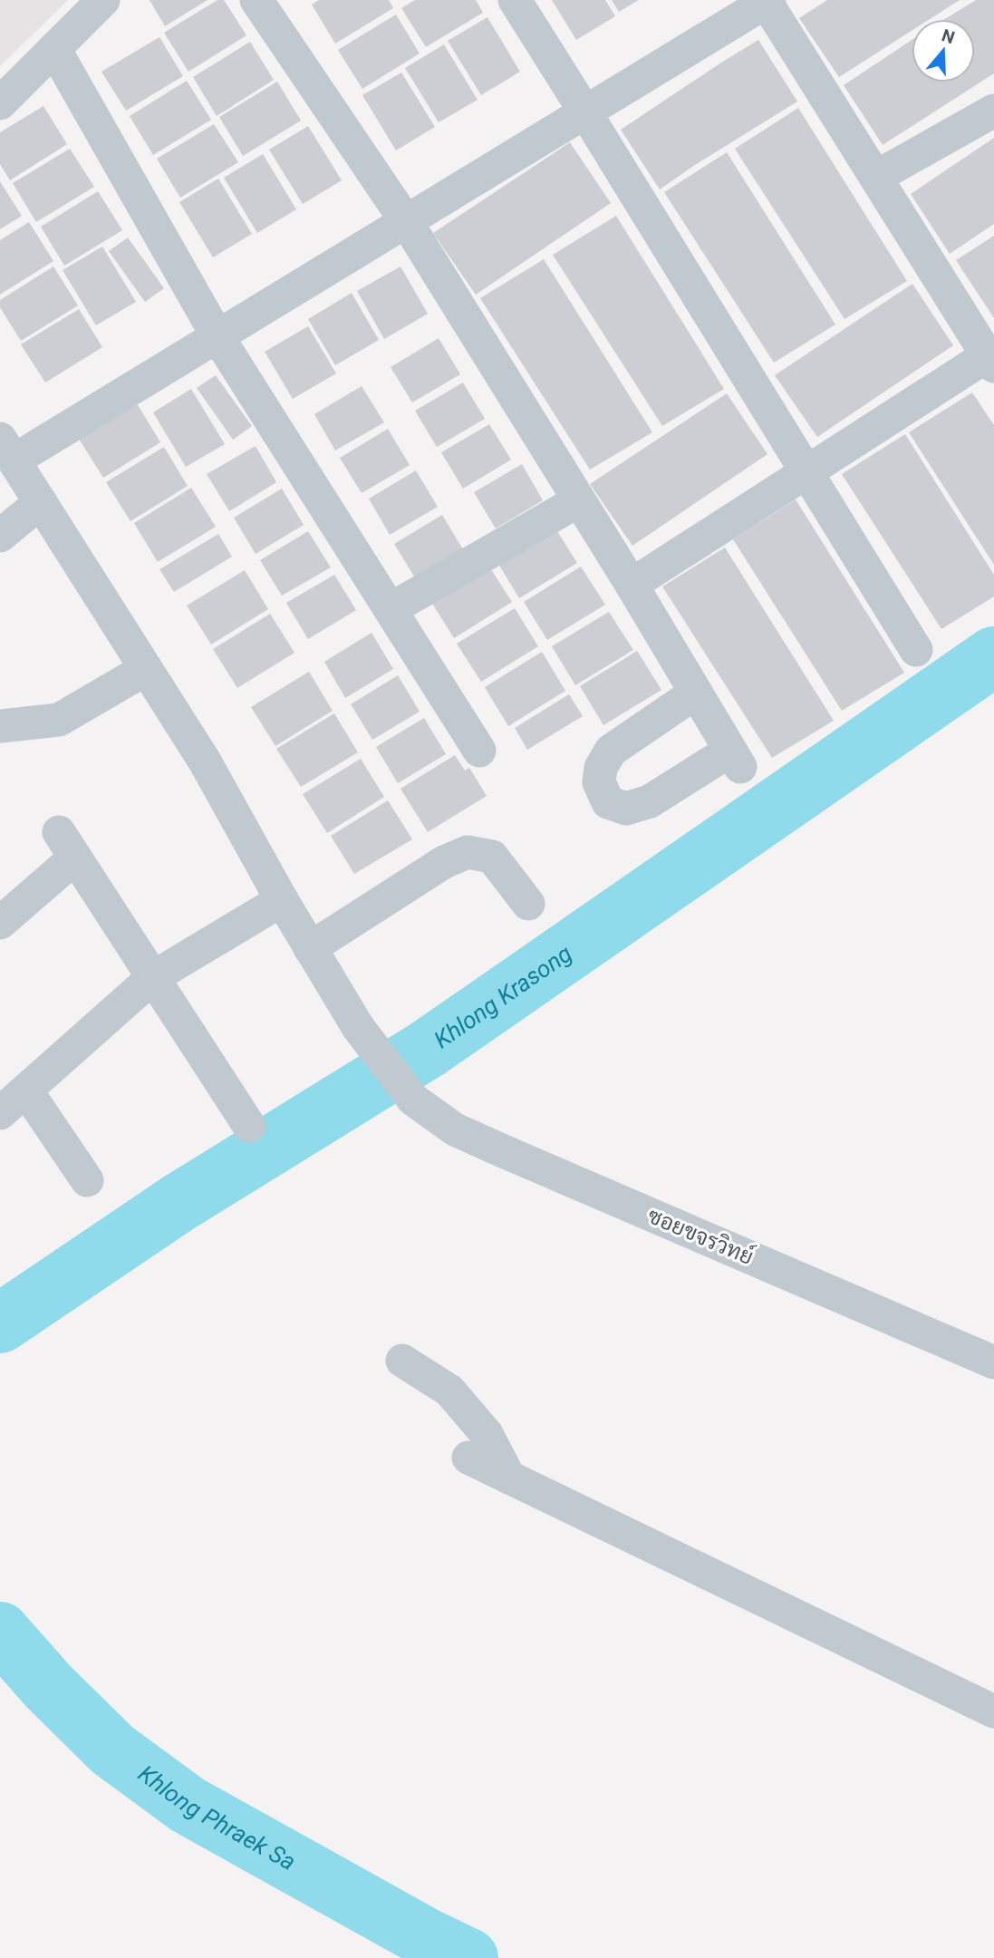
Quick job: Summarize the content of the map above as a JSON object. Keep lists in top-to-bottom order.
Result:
{
  "streets": {
    "street": ["ซอยขจรวิทย์"]
  },
  "water": ["Khlong Krasong", "Khlong Phraek Sa"],
  "north": "top"
}
